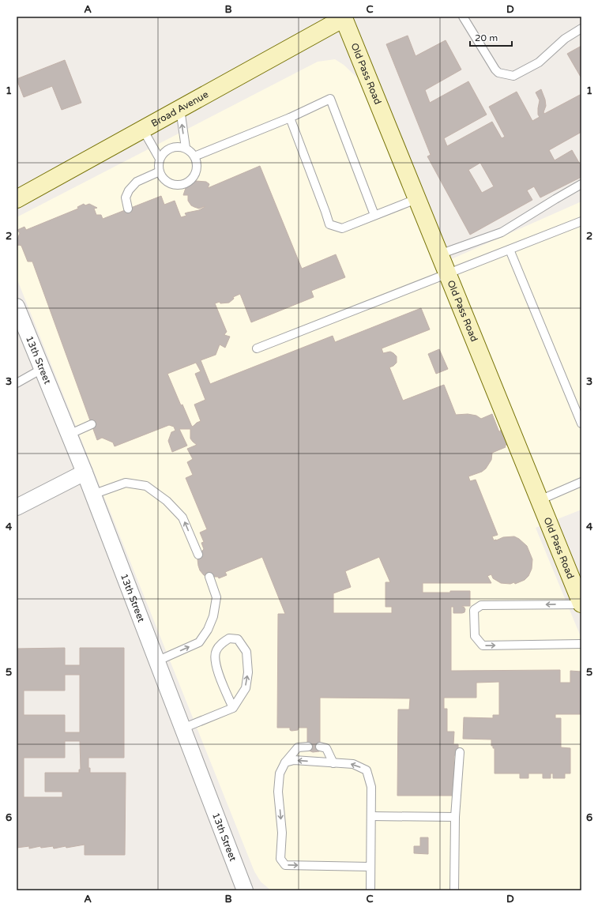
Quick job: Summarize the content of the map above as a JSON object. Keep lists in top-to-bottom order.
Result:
{
  "streets": {
    "main road": ["Old Pass Road", "Broad Avenue"],
    "street": ["13th Street"]
  },
  "crossings": [
    ["Old Pass Road", "Broad Avenue"]
  ],
  "scale_bar": "20 m",
  "grid": {
    "columns": [
      "A",
      "B",
      "C",
      "D"
    ],
    "rows": [
      "1",
      "2",
      "3",
      "4",
      "5",
      "6"
    ]
  }
}
